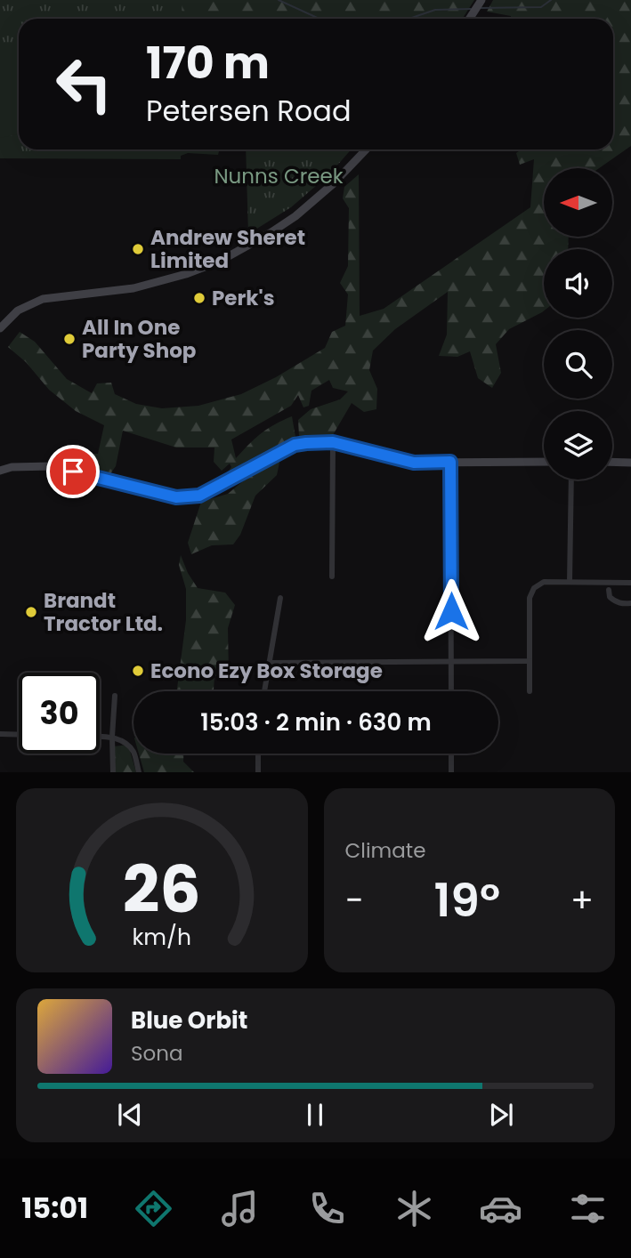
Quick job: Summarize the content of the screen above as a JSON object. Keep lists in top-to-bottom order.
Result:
{
  "parks": ["Nunns Creek"],
  "places": [
    "Andrew Sheret Limited",
    "Perk's",
    "All In One Party Shop",
    "Brandt Tractor Ltd.",
    "Econo Ezy Box Storage"
  ],
  "north": "left",
  "page": {
    "turn": ["170 m", "Petersen Road"],
    "limit": "30",
    "trip": "15:03 · 2 min · 630 m",
    "tile": "Climate",
    "heat": ["−", "19°", "+"],
    "song": ["Blue Orbit", "Sona"],
    "tabs": "15:01",
    "gauge": ["26", "km/h"]
  }
}
